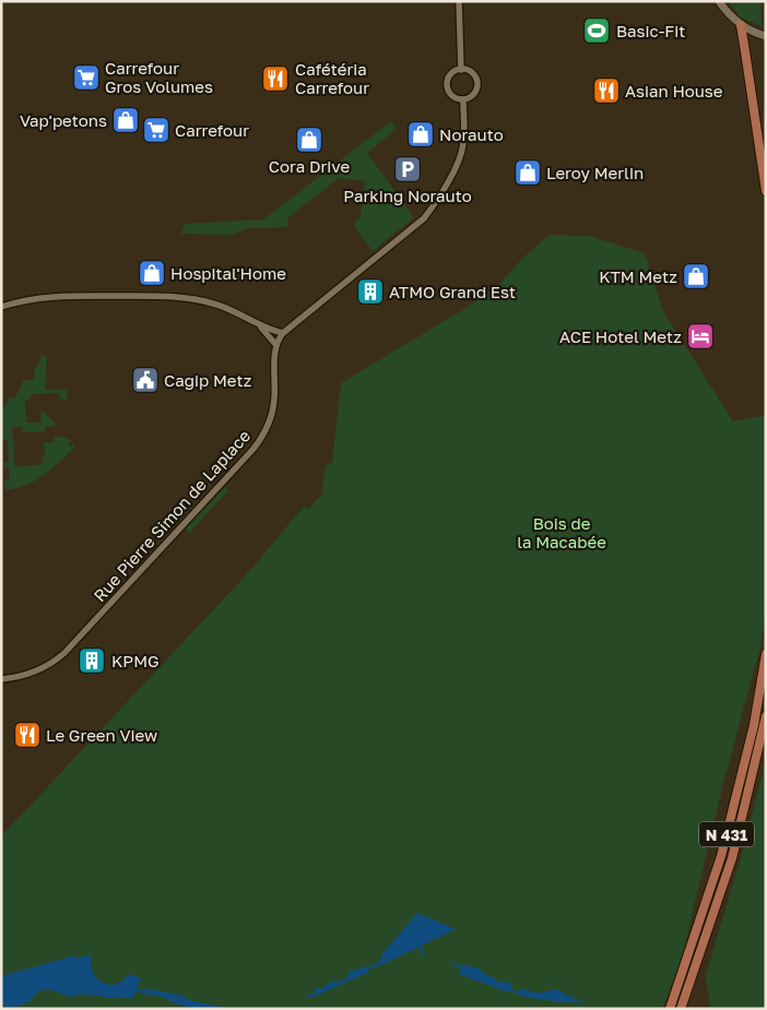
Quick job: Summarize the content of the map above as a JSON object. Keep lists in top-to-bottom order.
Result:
{
  "streets": {
    "highway": ["N 431"],
    "street": ["Rue Pierre Simon de Laplace"]
  },
  "parks": ["Bois de la Macabée"],
  "places": {
    "sports": ["Basic-Fit"],
    "supermarket": ["Carrefour Gros Volumes", "Carrefour"],
    "restaurant": ["Cafétéria Carrefour", "Asian House", "Le Green View"],
    "shop": [
      "Vap'petons",
      "Norauto",
      "Cora Drive",
      "Leroy Merlin",
      "Hospital'Home",
      "KTM Metz"
    ],
    "parking": ["Parking Norauto"],
    "building": ["ATMO Grand Est", "KPMG"],
    "hotel": ["ACE Hotel Metz"],
    "public building": ["Cagip Metz"]
  }
}
